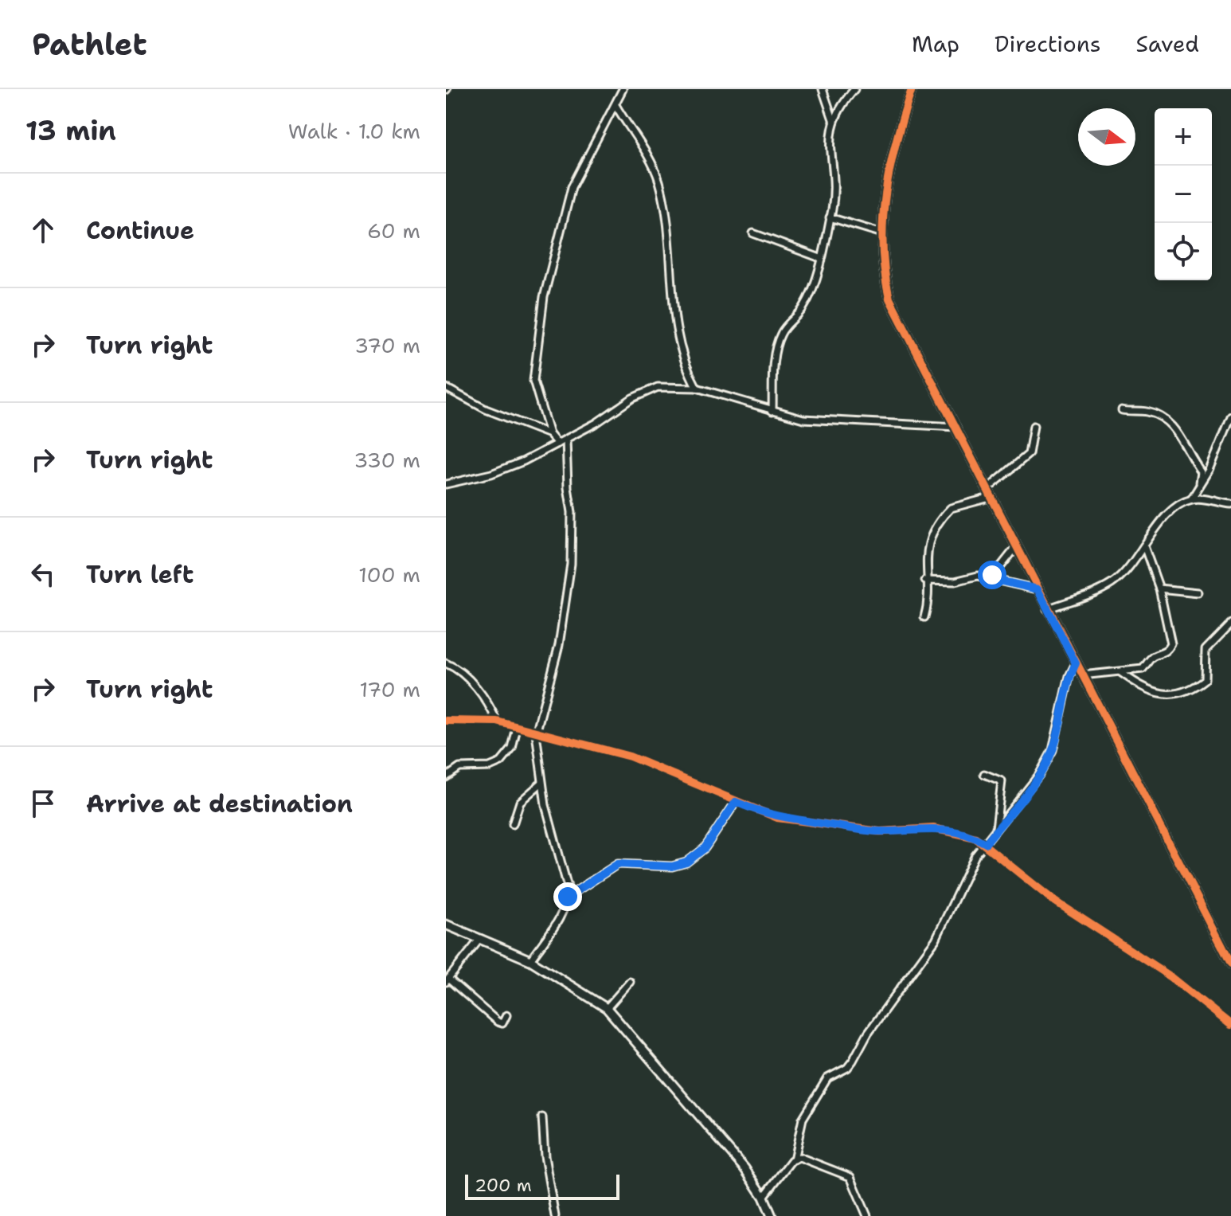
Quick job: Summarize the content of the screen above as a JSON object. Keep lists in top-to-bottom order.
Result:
{
  "scale_bar": "200 m",
  "north": "right",
  "page": {
    "header": "Pathlet",
    "nav": ["Map", "Directions", "Saved"],
    "heading": ["13 min", "Walk · 1.0 km"],
    "map_buttons": ["+", "−"],
    "list": [
      ["Continue", "60 m"],
      ["Turn right", "370 m"],
      ["Turn right", "330 m"],
      ["Turn left", "100 m"],
      ["Turn right", "170 m"],
      "Arrive at destination"
    ],
    "scale": "200 m"
  }
}
